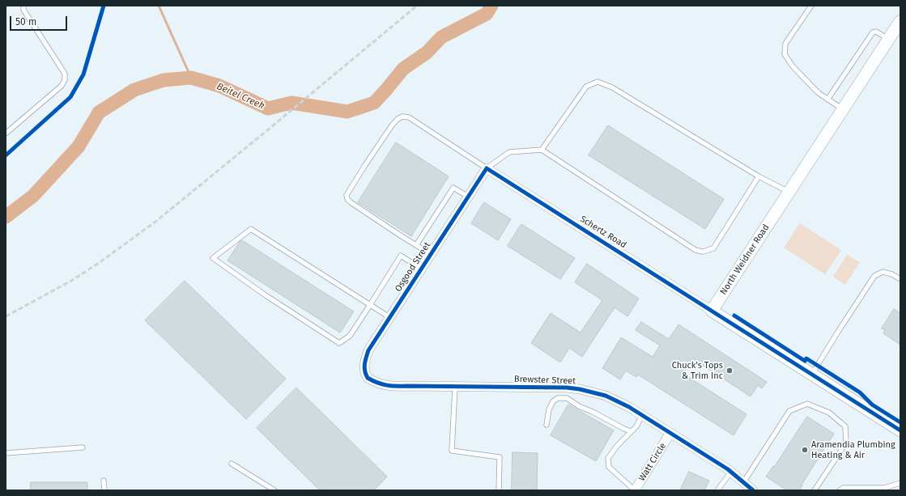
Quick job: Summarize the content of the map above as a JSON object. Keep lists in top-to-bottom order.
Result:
{
  "streets": {
    "street": [
      "Schertz Road",
      "North Weidner Road",
      "Osgood Street",
      "Brewster Street",
      "Watt Circle"
    ]
  },
  "crossings": [
    ["Schertz Road", "North Weidner Road"],
    ["Schertz Road", "Osgood Street"],
    ["Osgood Street", "Brewster Street"],
    ["Brewster Street", "Watt Circle"]
  ],
  "water": ["Beitel Creek"],
  "places": ["Chuck's Tops & Trim Inc", "Aramendia Plumbing Heating & Air"],
  "scale_bar": "50 m"
}
